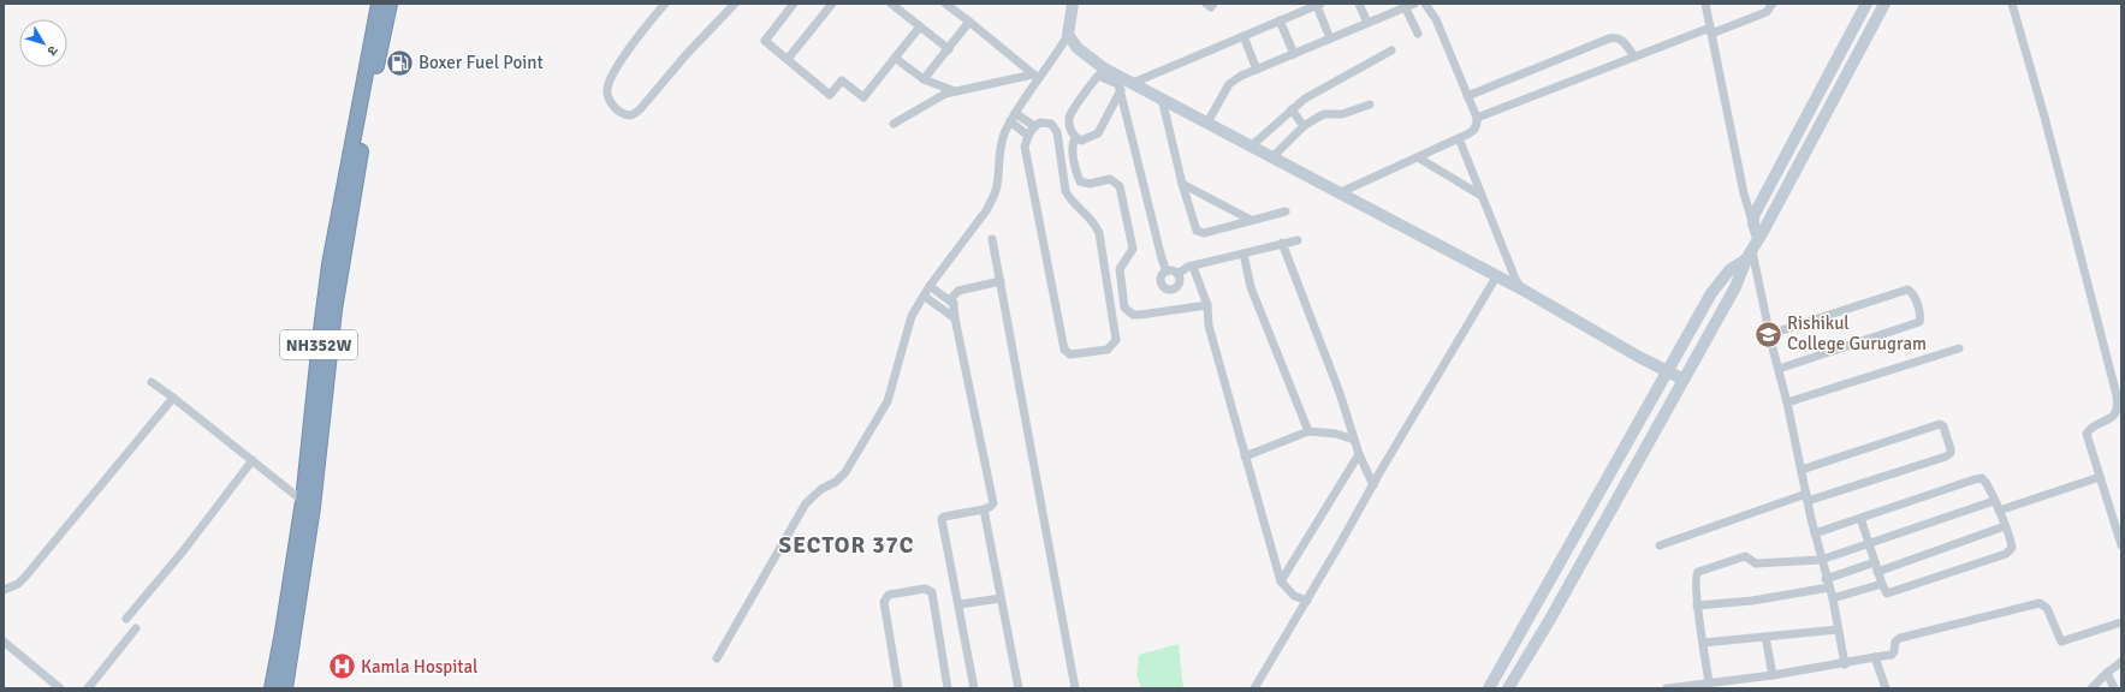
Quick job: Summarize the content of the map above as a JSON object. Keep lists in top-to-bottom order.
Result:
{
  "streets": {
    "highway": ["NH352W"]
  },
  "districts": ["SECTOR 37C"],
  "places": {
    "fuel station": ["Boxer Fuel Point"],
    "school or university": ["Rishikul College Gurugram"],
    "hospital": ["Kamla Hospital"]
  },
  "north": "bottom right"
}
